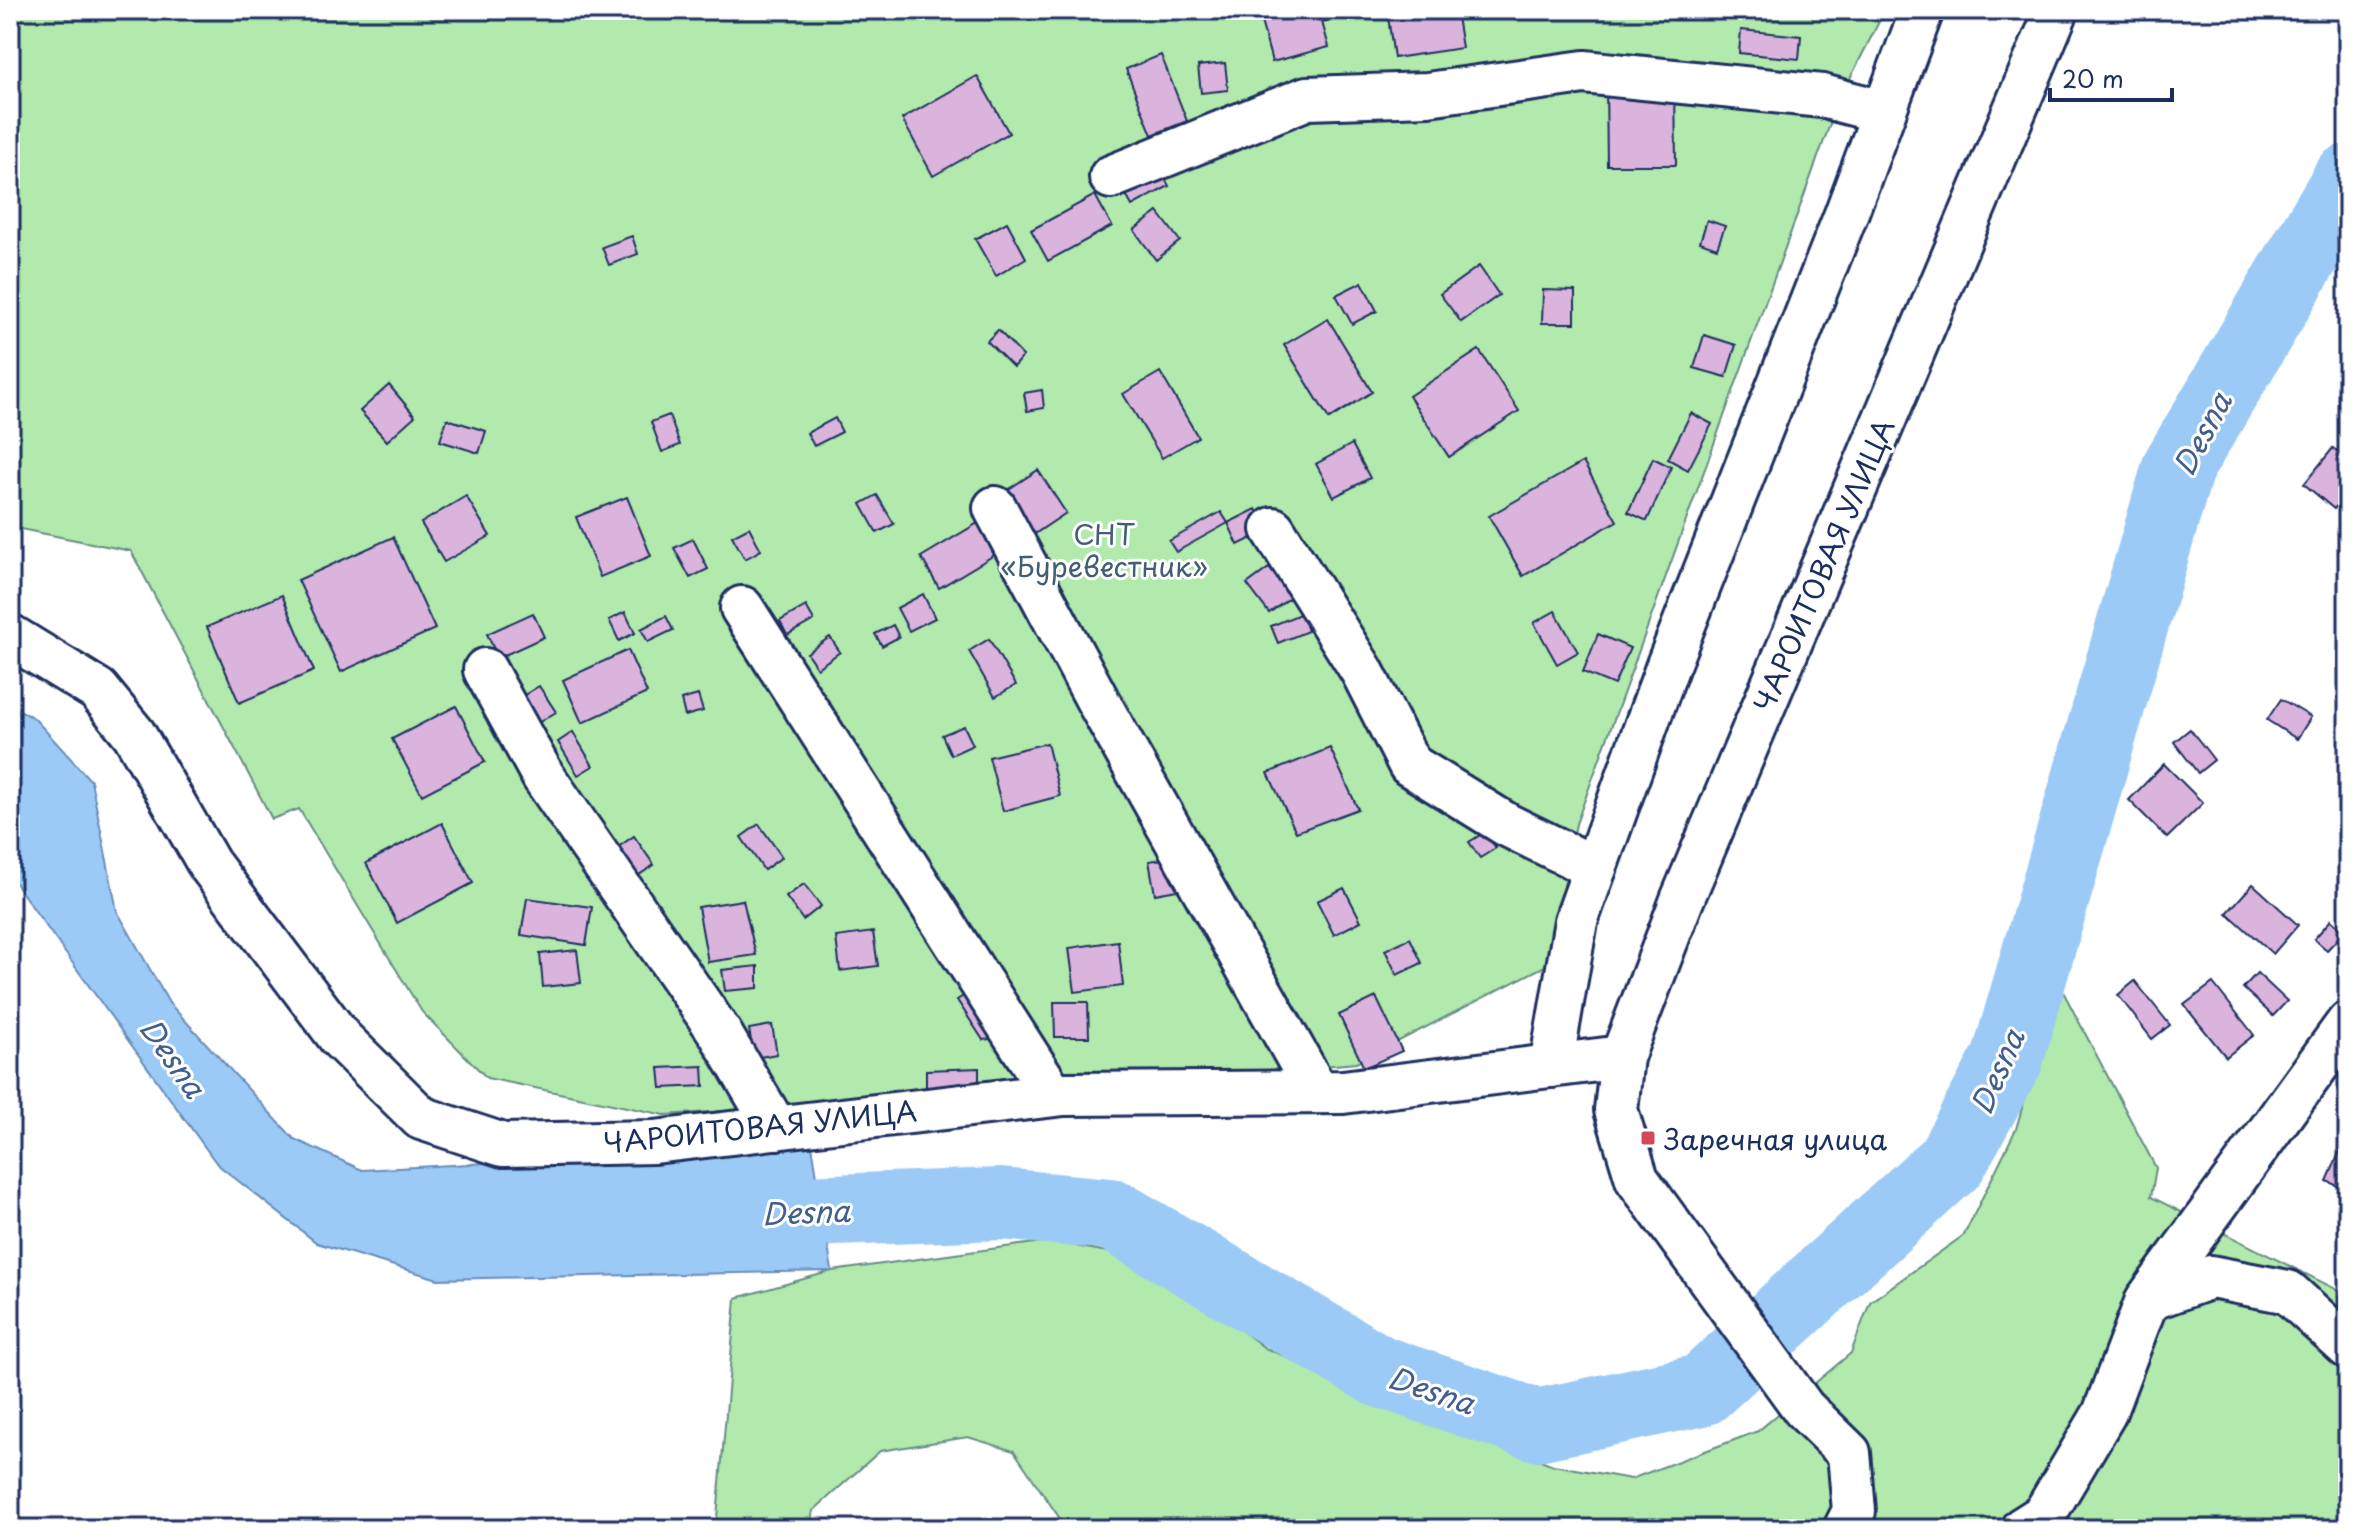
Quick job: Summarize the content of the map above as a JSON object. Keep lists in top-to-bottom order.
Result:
{
  "streets": {
    "street": ["ЧАРОИТОВАЯ УЛИЦА"]
  },
  "water": ["Desna"],
  "parks": ["СНТ «Буревестник»"],
  "places": {
    "transit": ["Заречная улица"]
  },
  "scale_bar": "20 m"
}
